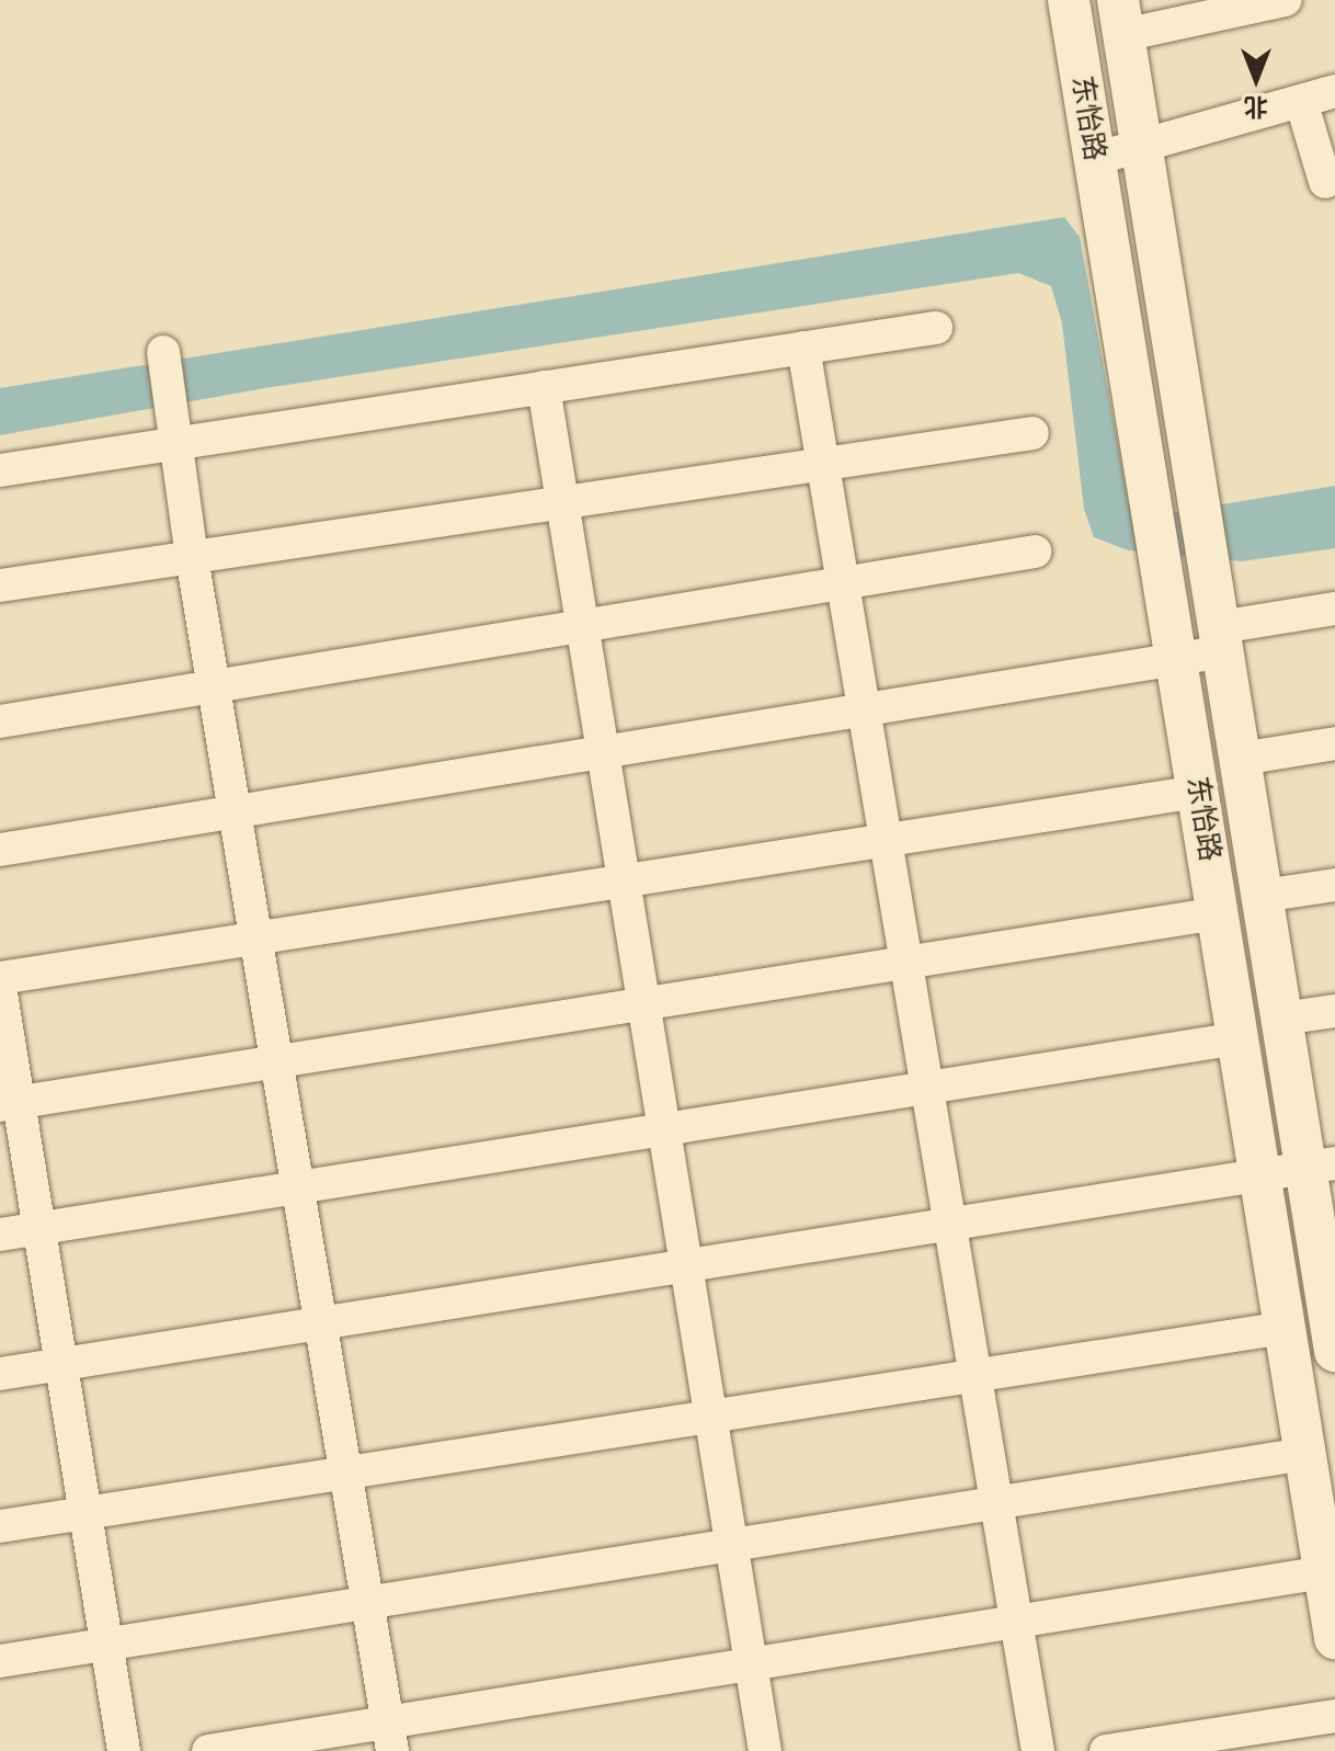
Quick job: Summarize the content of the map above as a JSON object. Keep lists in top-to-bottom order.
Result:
{
  "streets": {
    "street": ["东怡路"]
  },
  "north": "bottom"
}
